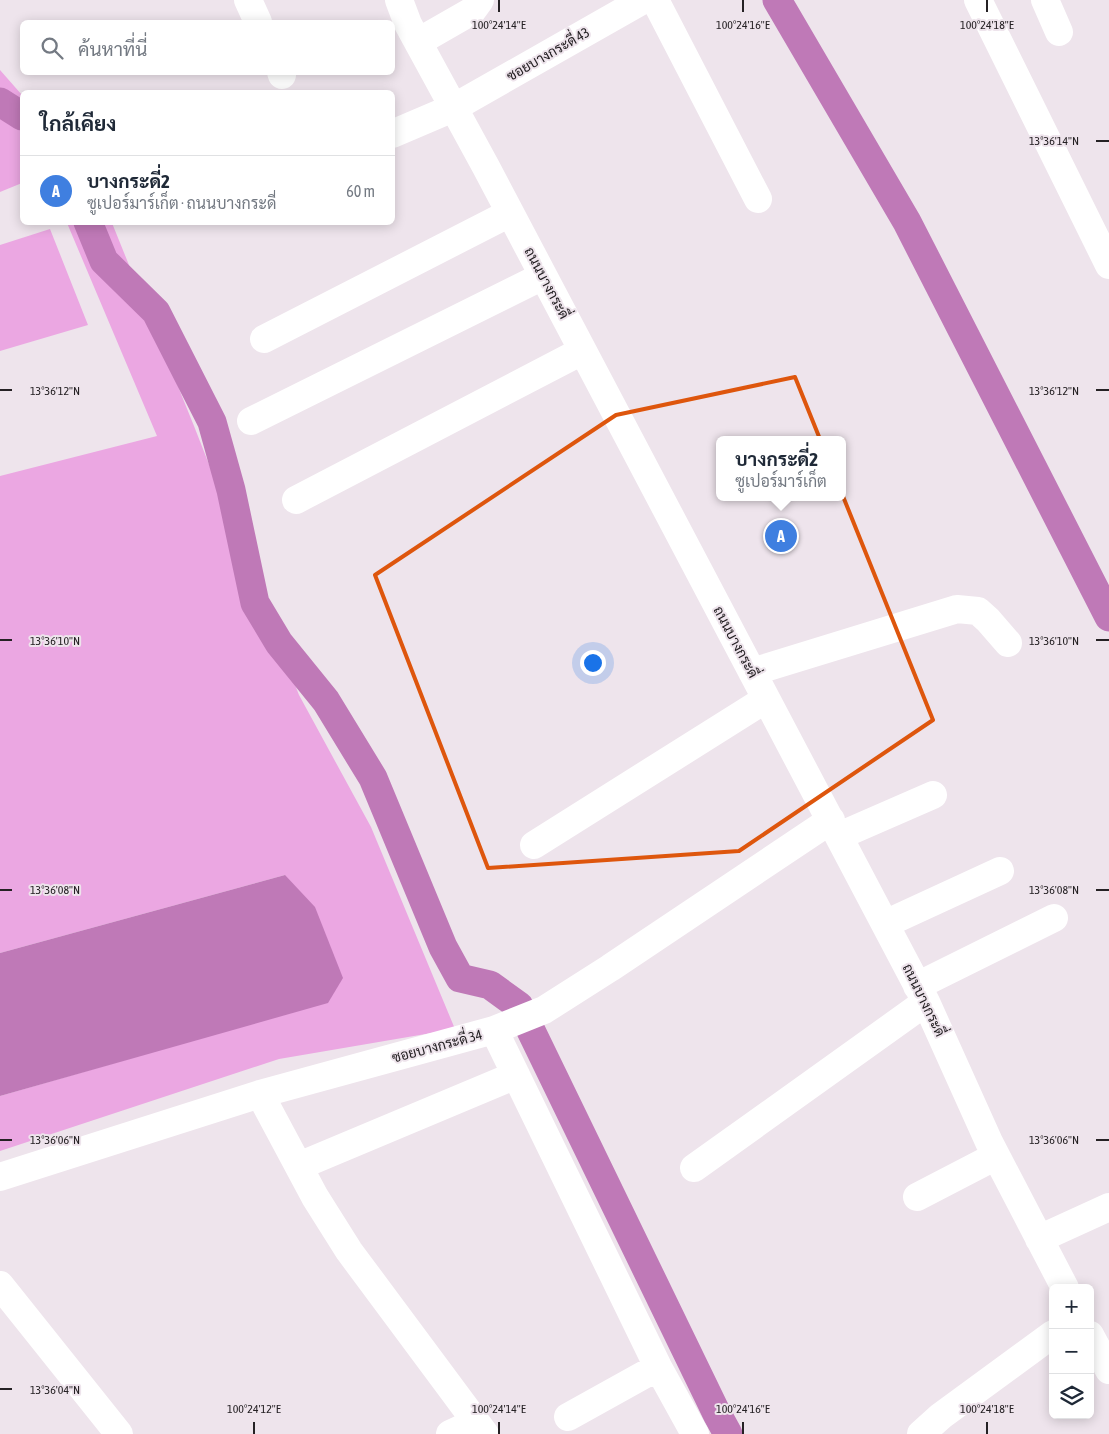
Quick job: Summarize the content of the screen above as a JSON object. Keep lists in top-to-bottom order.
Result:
{
  "streets": {
    "street": ["ซอยบางกระดี่ 43", "ถนนบางกระดี่", "ซอยบางกระดี่ 34"]
  },
  "crossings": [
    ["ซอยบางกระดี่ 43", "ถนนบางกระดี่"],
    ["ถนนบางกระดี่", "ซอยบางกระดี่ 34"]
  ],
  "page": {
    "search": "ค้นหาที่นี่",
    "heading": "ใกล้เคียง",
    "list": [
      {
        "mark": "A",
        "name": "บางกระดี่2",
        "note": "ซูเปอร์มาร์เก็ต · ถนนบางกระดี่",
        "value": "60 m"
      }
    ],
    "popup": ["บางกระดี่2", "ซูเปอร์มาร์เก็ต"],
    "pins": "A",
    "map_buttons": ["+", "−"]
  },
  "coordinates": [
    "100°24'14\"E",
    "100°24'16\"E",
    "100°24'18\"E",
    "13°36'14\"N",
    "13°36'12\"N",
    "13°36'10\"N",
    "13°36'08\"N",
    "13°36'06\"N",
    "13°36'04\"N",
    "100°24'12\"E"
  ]
}
